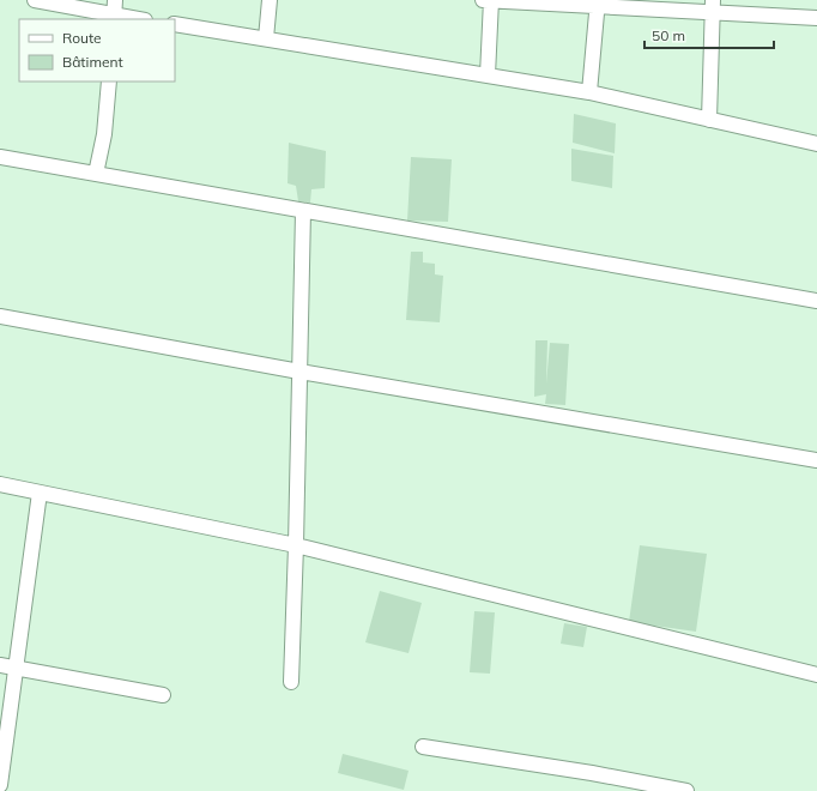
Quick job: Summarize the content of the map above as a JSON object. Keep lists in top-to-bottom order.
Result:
{
  "legend": ["Route", "Bâtiment"],
  "scale_bar": "50 m"
}
